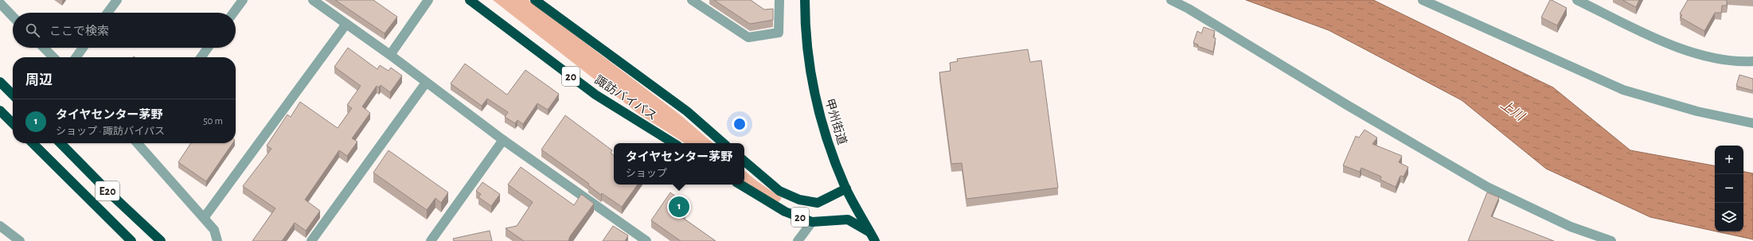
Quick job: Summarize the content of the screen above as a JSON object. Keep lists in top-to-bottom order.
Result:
{
  "streets": {
    "highway": [
      "20",
      "諏訪バイパス",
      "甲州街道",
      "E20"
    ]
  },
  "crossings": [
    ["20", "甲州街道"]
  ],
  "water": ["上川"],
  "page": {
    "search": "ここで検索",
    "heading": "周辺",
    "list": [
      {
        "mark": "1",
        "name": "タイヤセンター茅野",
        "note": "ショップ · 諏訪バイパス",
        "value": "50 m"
      }
    ],
    "popup": ["タイヤセンター茅野", "ショップ"],
    "map_buttons": ["+", "−"],
    "pins": "1"
  }
}
